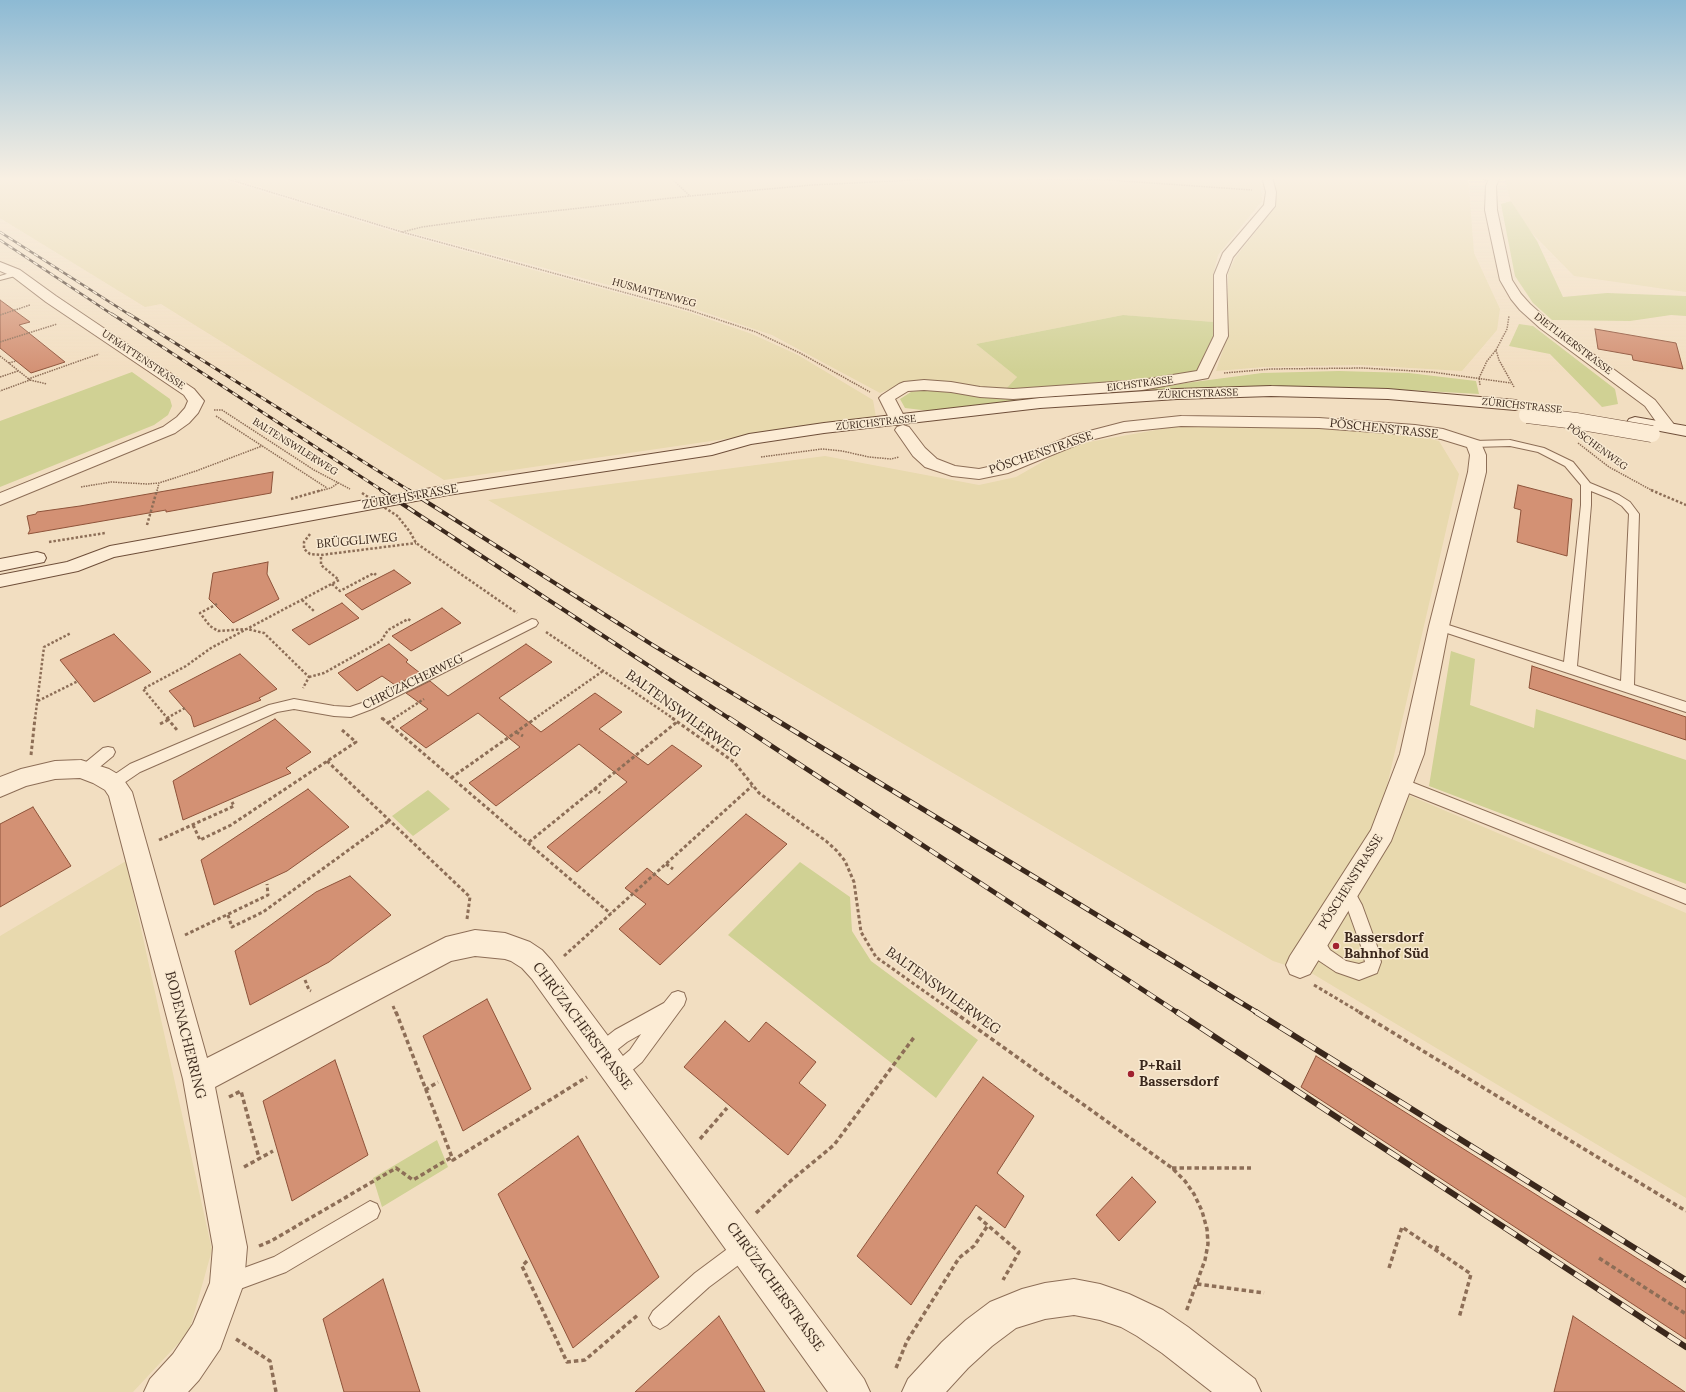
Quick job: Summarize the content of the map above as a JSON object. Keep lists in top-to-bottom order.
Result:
{
  "streets": {
    "street": [
      "DIETLIKERSTRASSE",
      "UFMATTENSTRASSE",
      "EICHSTRASSE",
      "ZÜRICHSTRASSE",
      "PÖSCHENSTRASSE",
      "CHRÜZACHERSTRASSE",
      "BODENACHERRING"
    ],
    "lane": ["CHRÜZACHERWEG"],
    "path": [
      "HUSMATTENWEG",
      "BALTENSWILERWEG",
      "PÖSCHENWEG",
      "BRÜGGLIWEG"
    ]
  },
  "crossings": [
    ["HUSMATTENWEG", "EICHSTRASSE"],
    ["DIETLIKERSTRASSE", "ZÜRICHSTRASSE"],
    ["ZÜRICHSTRASSE", "PÖSCHENSTRASSE"],
    ["BALTENSWILERWEG", "BRÜGGLIWEG"],
    ["BALTENSWILERWEG", "CHRÜZACHERWEG"],
    ["CHRÜZACHERWEG", "BODENACHERRING"],
    ["CHRÜZACHERSTRASSE", "BODENACHERRING"]
  ],
  "places": ["Bassersdorf Bahnhof Süd", "P+Rail Bassersdorf"]
}
